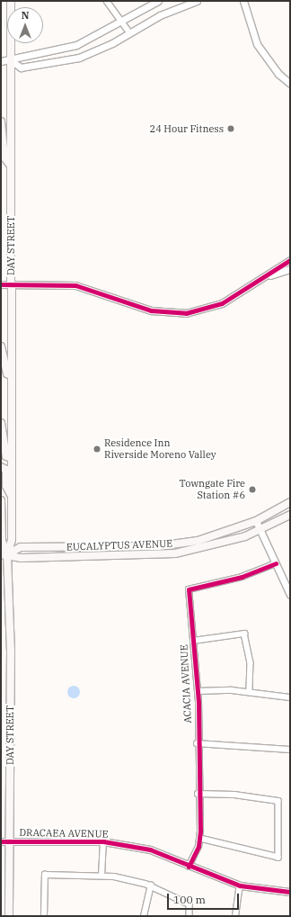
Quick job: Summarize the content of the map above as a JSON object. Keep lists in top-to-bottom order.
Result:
{
  "streets": {
    "main road": ["DAY STREET", "EUCALYPTUS AVENUE"],
    "street": ["ACACIA AVENUE", "DRACAEA AVENUE"]
  },
  "crossings": [
    ["DAY STREET", "EUCALYPTUS AVENUE"],
    ["DAY STREET", "DRACAEA AVENUE"],
    ["ACACIA AVENUE", "DRACAEA AVENUE"]
  ],
  "places": ["24 Hour Fitness", "Residence Inn Riverside Moreno Valley", "Towngate Fire Station #6"],
  "scale_bar": "100 m",
  "north": "top"
}
